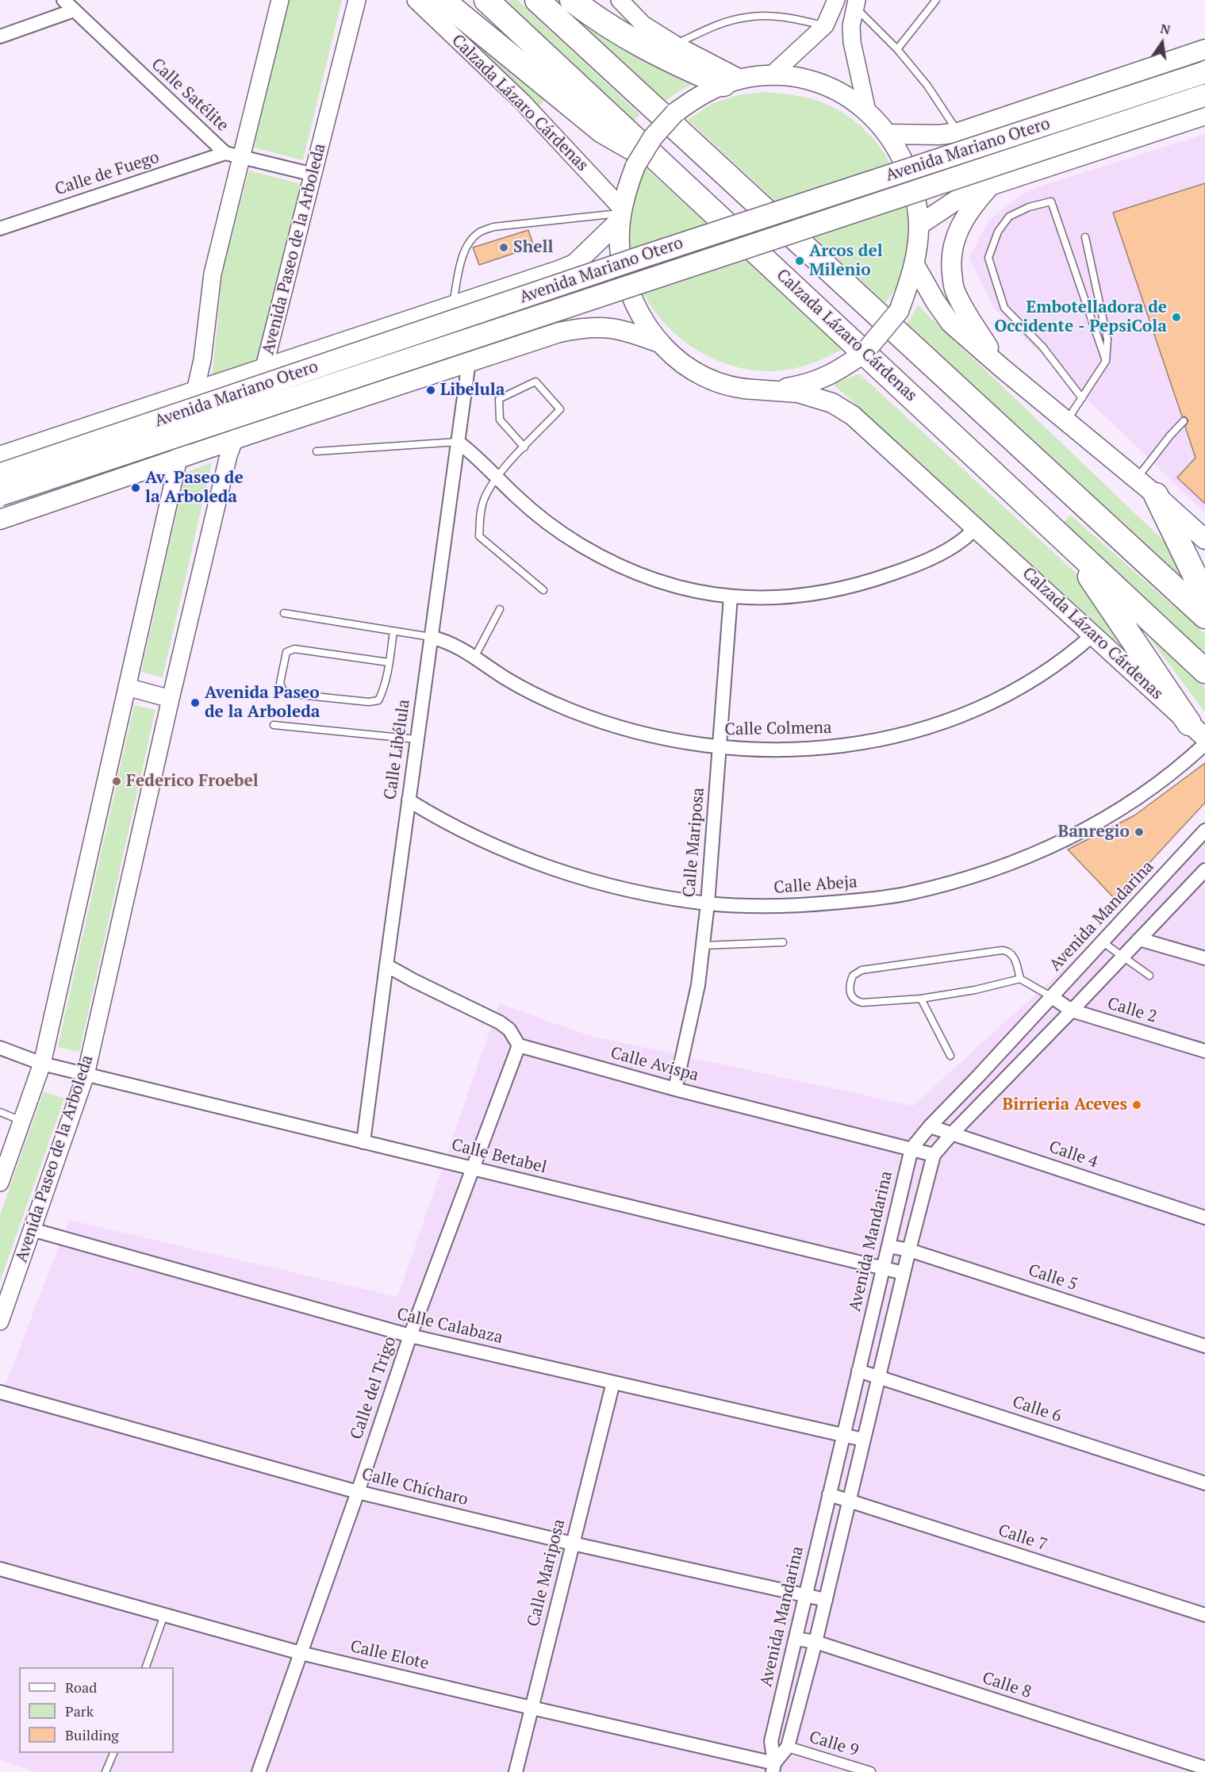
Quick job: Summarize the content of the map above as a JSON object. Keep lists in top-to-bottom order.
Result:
{
  "streets": {
    "highway": ["Calzada Lázaro Cárdenas"],
    "main road": ["Avenida Mariano Otero"],
    "street": [
      "Calle Satélite",
      "Calle de Fuego",
      "Avenida Paseo de la Arboleda",
      "Calle Colmena",
      "Calle Libélula",
      "Calle Mariposa",
      "Calle Abeja",
      "Avenida Mandarina",
      "Calle 2",
      "Calle Avispa",
      "Calle 4",
      "Calle Betabel",
      "Calle 5",
      "Calle Calabaza",
      "Calle del Trigo",
      "Calle 6",
      "Calle Chícharo",
      "Calle 7",
      "Calle Elote",
      "Calle 8",
      "Calle 9"
    ]
  },
  "crossings": [
    ["Calle Satélite", "Calle de Fuego"],
    ["Calle Satélite", "Avenida Paseo de la Arboleda"],
    ["Calzada Lázaro Cárdenas", "Avenida Mariano Otero"],
    ["Calzada Lázaro Cárdenas", "Calle Colmena"],
    ["Avenida Mariano Otero", "Avenida Paseo de la Arboleda"],
    ["Avenida Paseo de la Arboleda", "Calle Betabel"],
    ["Avenida Paseo de la Arboleda", "Calle Calabaza"],
    ["Calle Colmena", "Calle Libélula"],
    ["Calle Colmena", "Calle Mariposa"],
    ["Calle Libélula", "Calle Abeja"],
    ["Calle Libélula", "Calle Betabel"],
    ["Calle Mariposa", "Calle Abeja"],
    ["Calle Mariposa", "Calle Avispa"],
    ["Calle Mariposa", "Calle Calabaza"],
    ["Calle Mariposa", "Calle Chícharo"],
    ["Calle Mariposa", "Calle Elote"],
    ["Avenida Mandarina", "Calle 2"],
    ["Avenida Mandarina", "Calle Avispa"],
    ["Avenida Mandarina", "Calle 4"],
    ["Avenida Mandarina", "Calle Betabel"],
    ["Avenida Mandarina", "Calle 5"],
    ["Avenida Mandarina", "Calle Calabaza"],
    ["Avenida Mandarina", "Calle 6"],
    ["Avenida Mandarina", "Calle Chícharo"],
    ["Avenida Mandarina", "Calle 7"],
    ["Avenida Mandarina", "Calle Elote"],
    ["Avenida Mandarina", "Calle 8"],
    ["Calle Avispa", "Calle del Trigo"],
    ["Calle Betabel", "Calle del Trigo"],
    ["Calle Calabaza", "Calle del Trigo"],
    ["Calle del Trigo", "Calle Chícharo"],
    ["Calle del Trigo", "Calle Elote"]
  ],
  "places": [
    "Shell",
    "Arcos del Milenio",
    "Embotelladora de Occidente - PepsiCola",
    "Libelula",
    "Av. Paseo de la Arboleda",
    "Avenida Paseo de la Arboleda",
    "Federico Froebel",
    "Banregio",
    "Birrieria Aceves"
  ],
  "legend": ["Road", "Park", "Building"],
  "north": "top"
}
